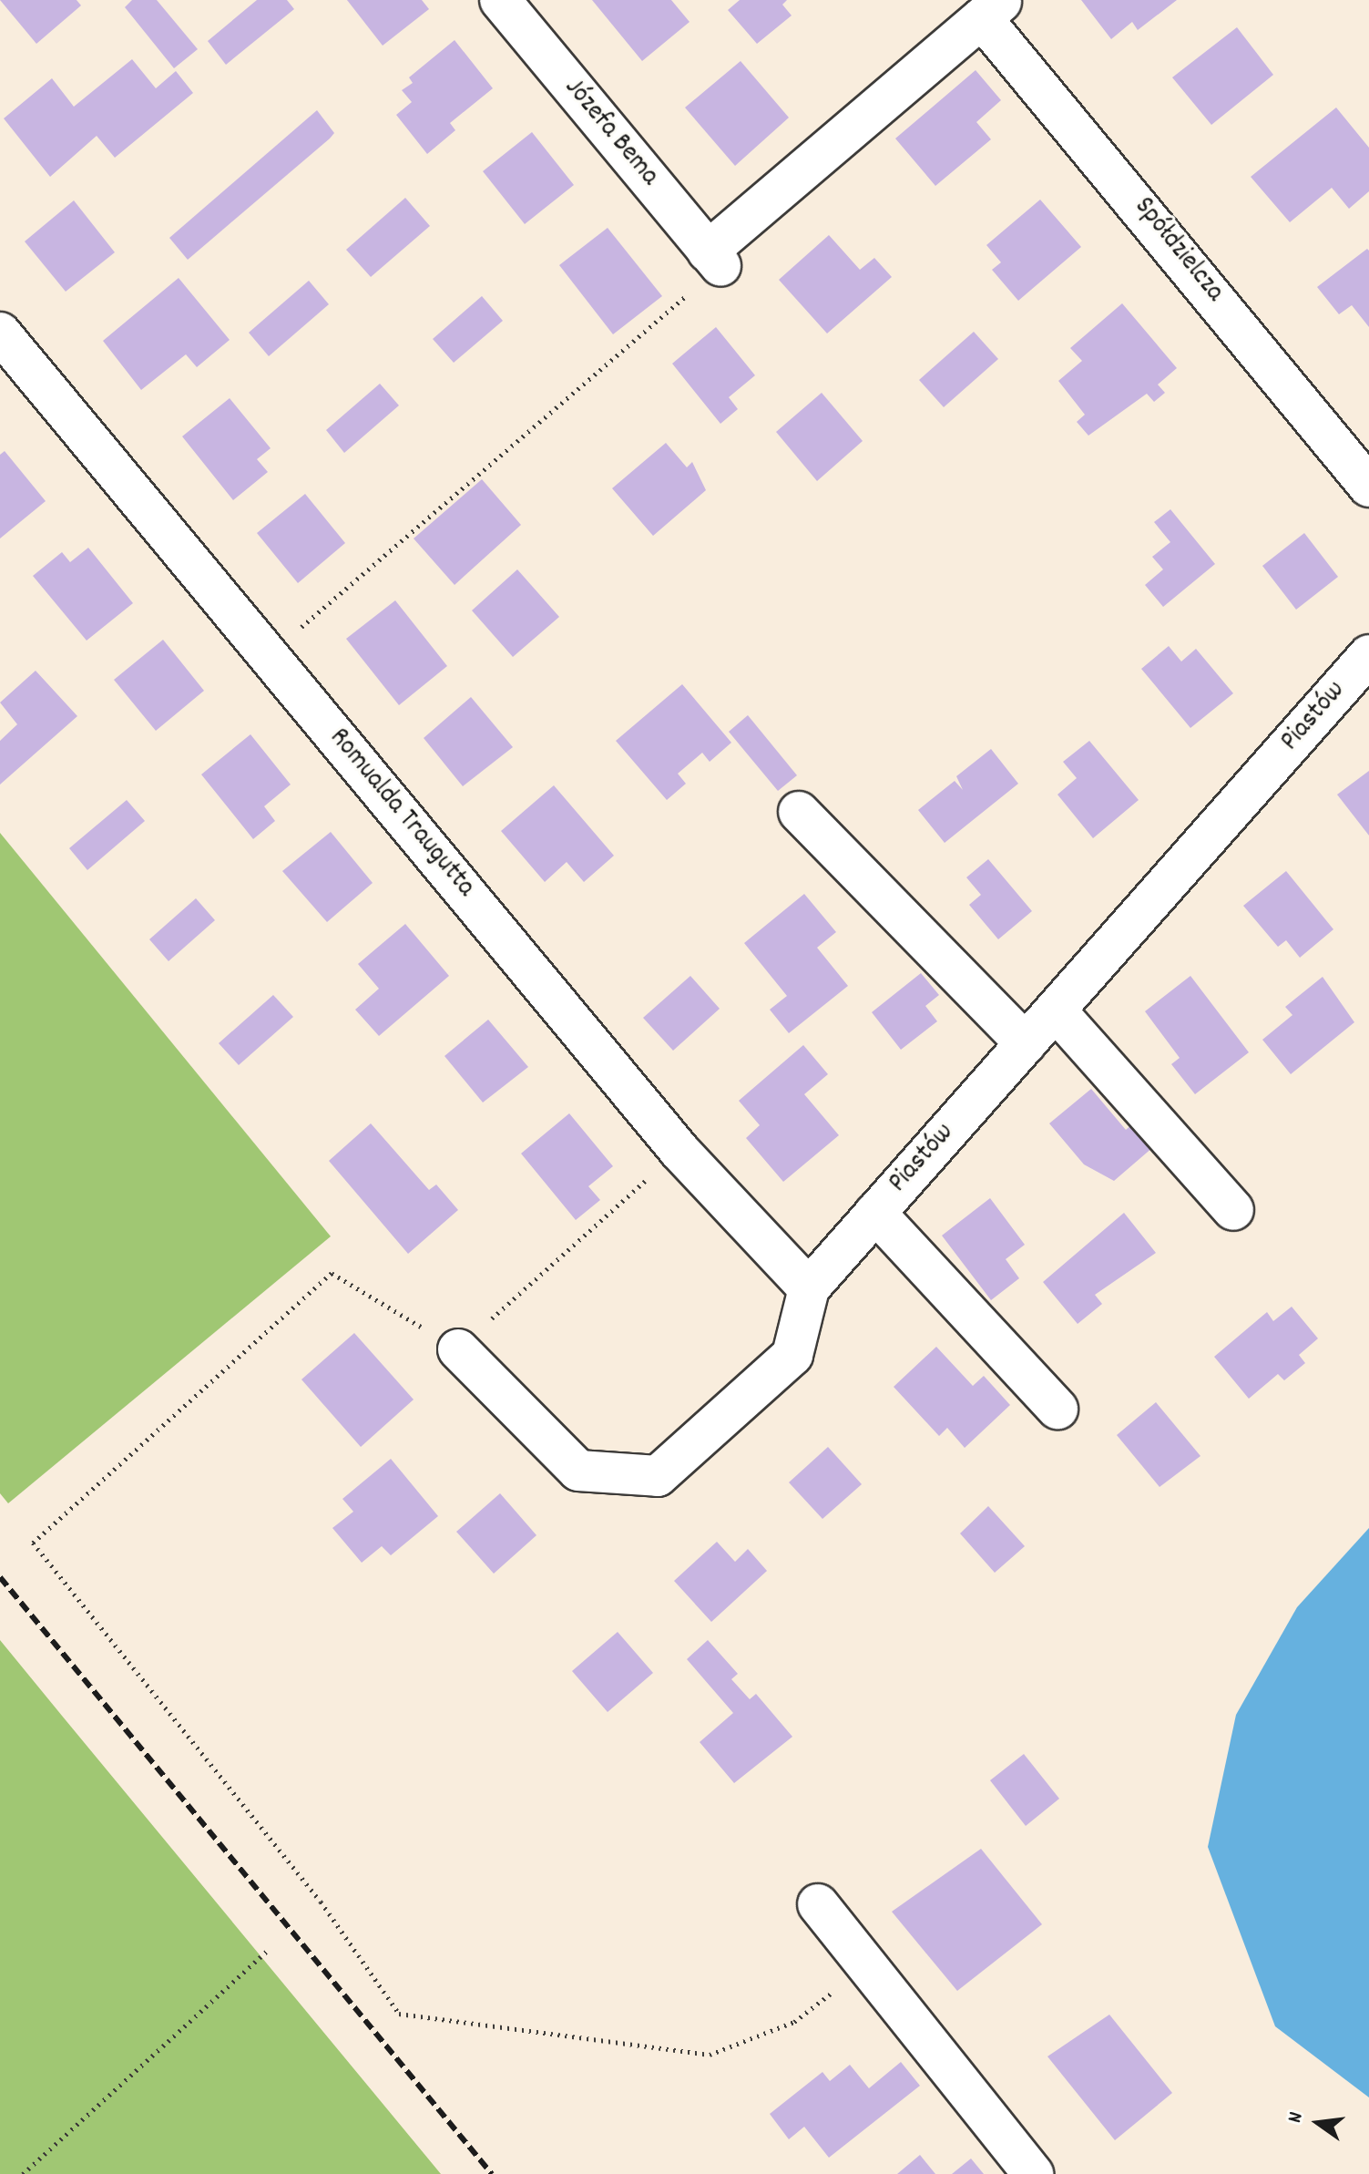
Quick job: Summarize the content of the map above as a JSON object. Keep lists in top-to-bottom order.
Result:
{
  "streets": {
    "street": [
      "Józefa Bema",
      "Spółdzielcza",
      "Piastów",
      "Romualda Traugutta"
    ]
  },
  "crossings": [
    ["Piastów", "Romualda Traugutta"]
  ],
  "north": "left"
}
